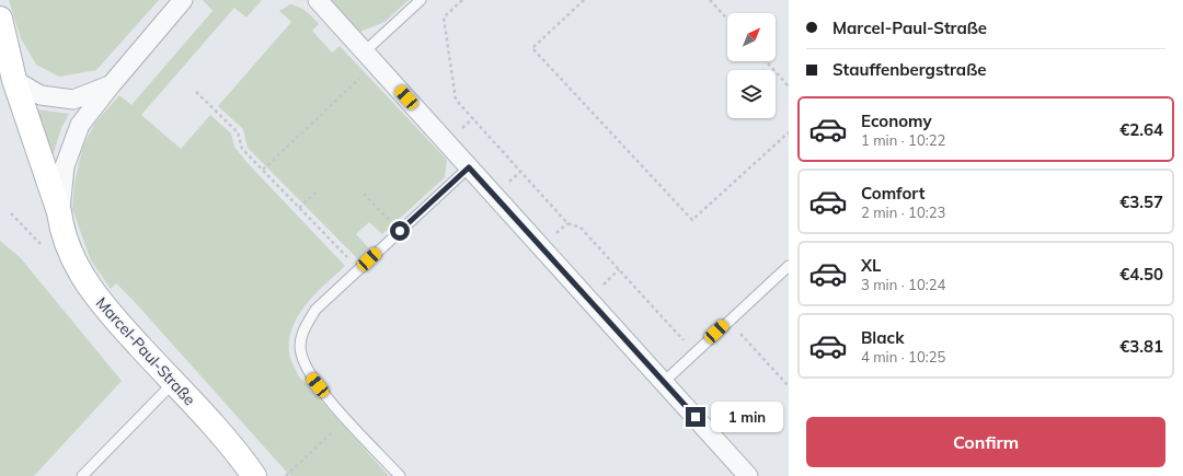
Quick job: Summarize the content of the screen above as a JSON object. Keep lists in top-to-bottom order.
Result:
{
  "streets": {
    "street": ["Marcel-Paul-Straße"]
  },
  "north": "top right",
  "page": {
    "banner": ["Marcel-Paul-Straße", "Stauffenbergstraße"],
    "list": [
      {
        "name": "Economy",
        "note": "1 min · 10:22",
        "value": "€2.64"
      },
      {
        "name": "Comfort",
        "note": "2 min · 10:23",
        "value": "€3.57"
      },
      {
        "name": "XL",
        "note": "3 min · 10:24",
        "value": "€4.50"
      },
      {
        "name": "Black",
        "note": "4 min · 10:25",
        "value": "€3.81"
      }
    ],
    "bubble": "1 min",
    "buttons": "Confirm"
  }
}
